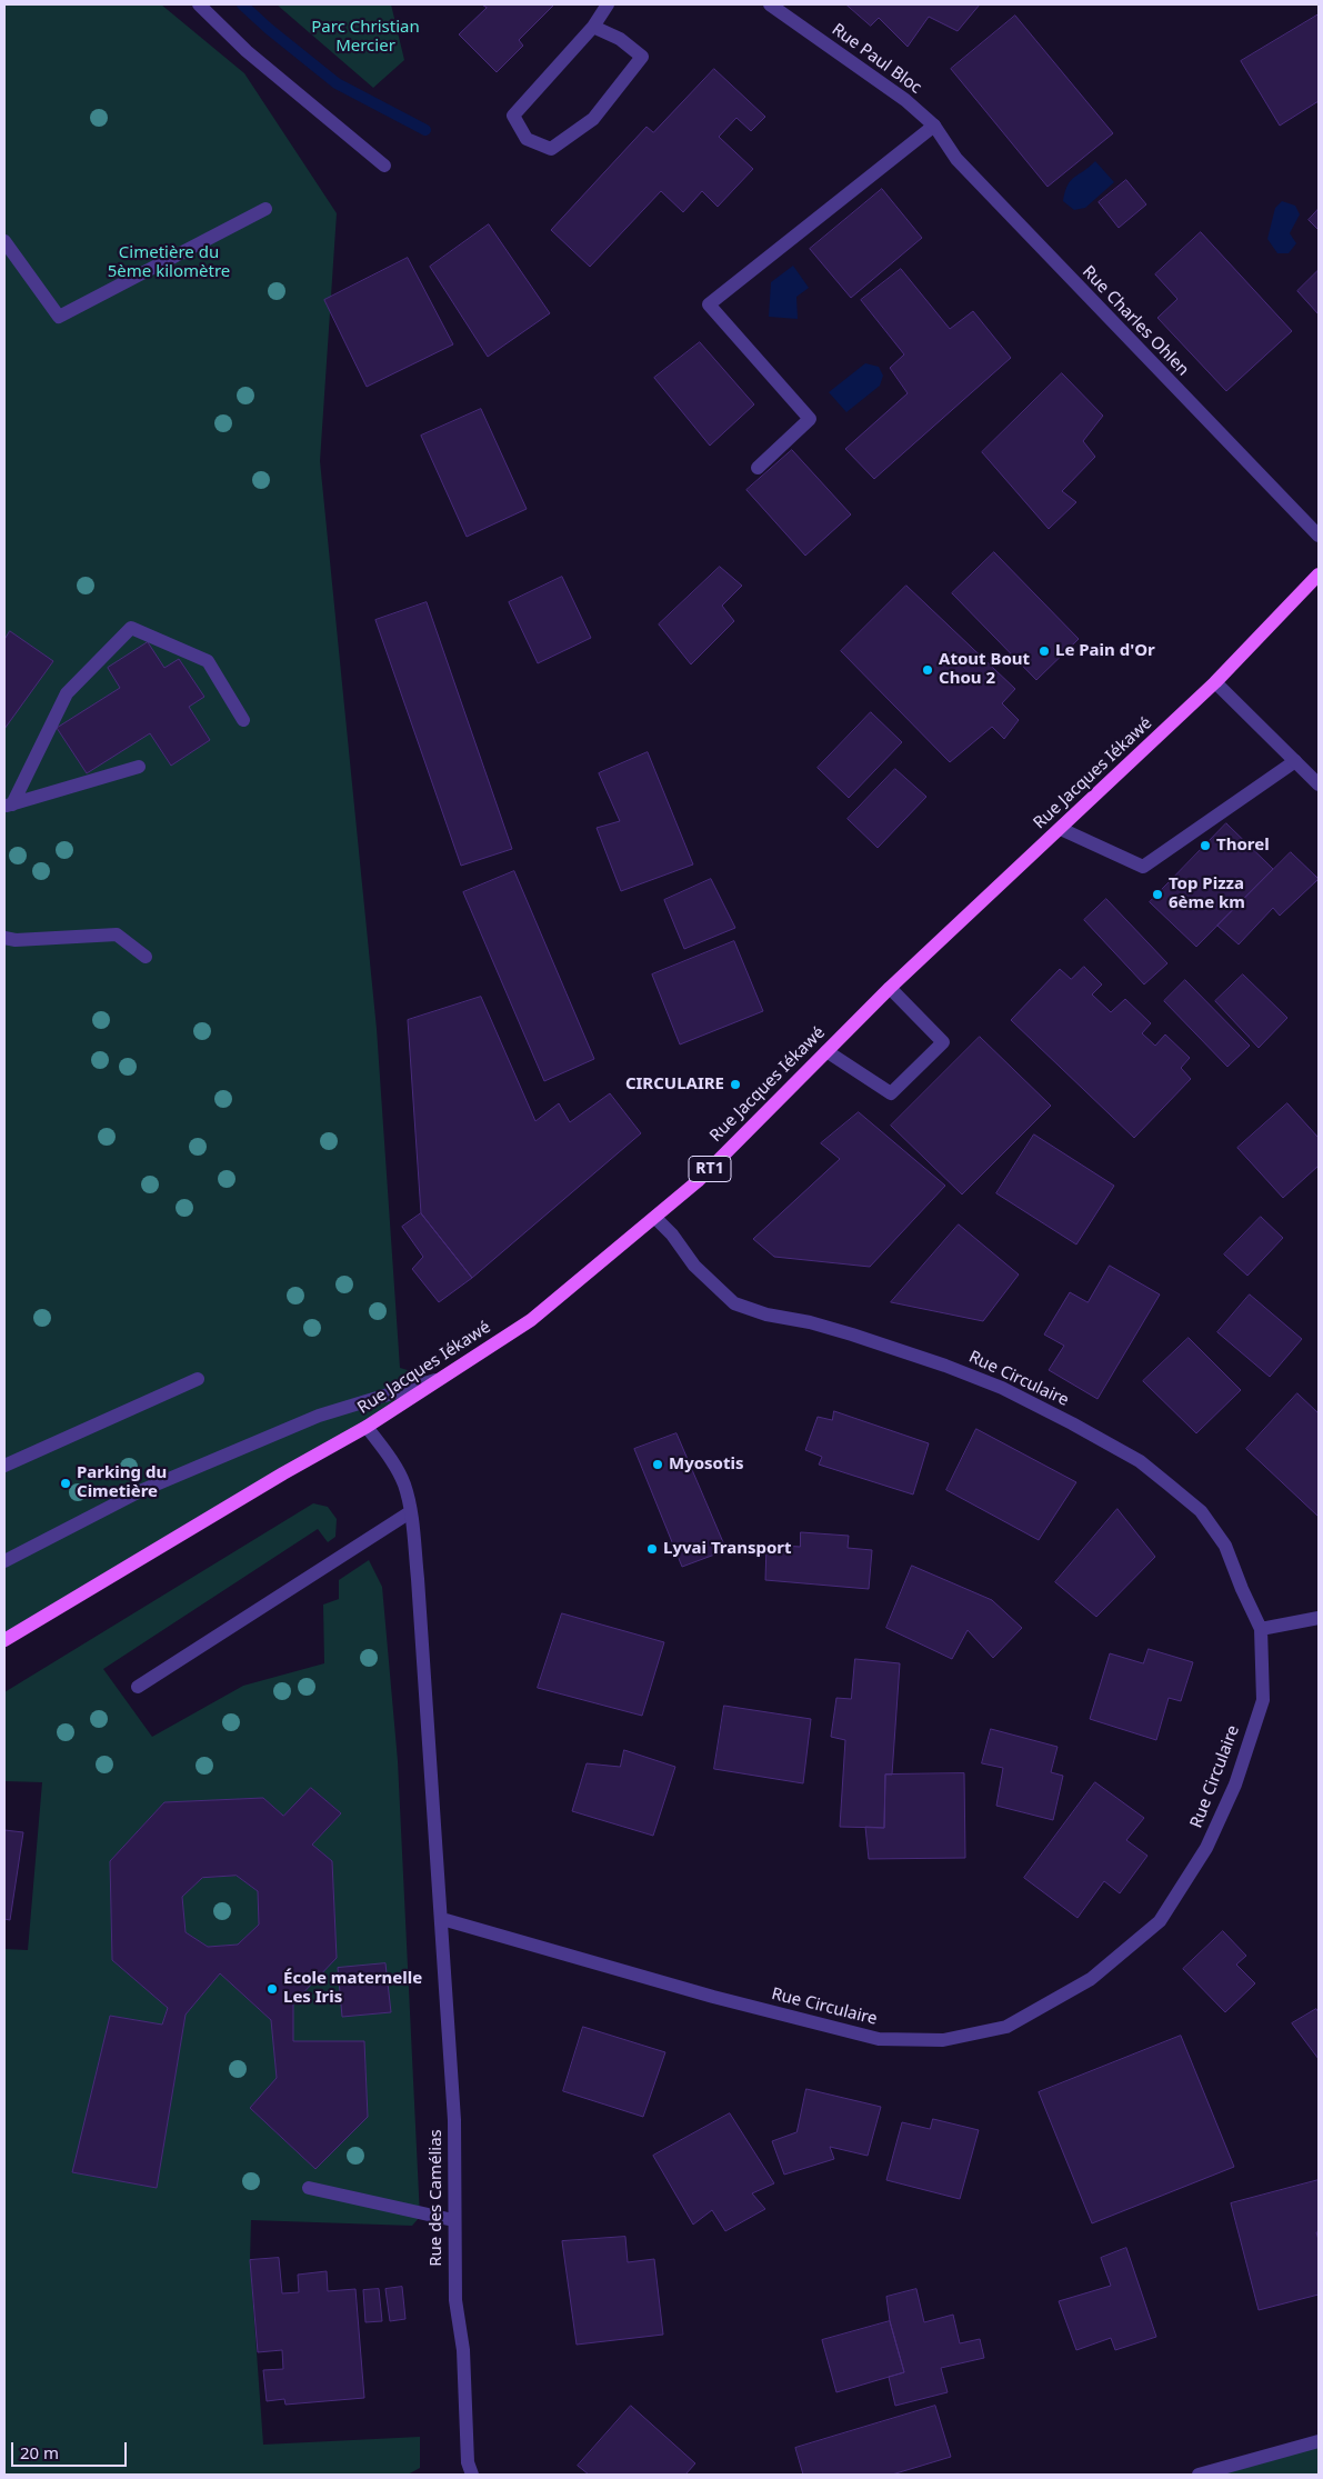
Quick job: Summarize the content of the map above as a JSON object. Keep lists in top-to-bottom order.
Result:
{
  "streets": {
    "main road": ["Rue Jacques Iékawé", "RT1"],
    "street": [
      "Rue Paul Bloc",
      "Rue Charles Ohlen",
      "Rue Circulaire",
      "Rue des Camélias"
    ]
  },
  "crossings": [
    ["Rue Paul Bloc", "Rue Charles Ohlen"],
    ["Rue Jacques Iékawé", "Rue Circulaire"],
    ["Rue Jacques Iékawé", "Rue des Camélias"],
    ["Rue Circulaire", "Rue des Camélias"]
  ],
  "parks": ["Parc Christian Mercier", "Cimetière du 5ème kilomètre"],
  "places": [
    "Le Pain d'Or",
    "Atout Bout Chou 2",
    "Thorel",
    "Top Pizza 6ème km",
    "CIRCULAIRE",
    "Myosotis",
    "Parking du Cimetière",
    "Lyvai Transport",
    "École maternelle Les Iris"
  ],
  "scale_bar": "20 m"
}
